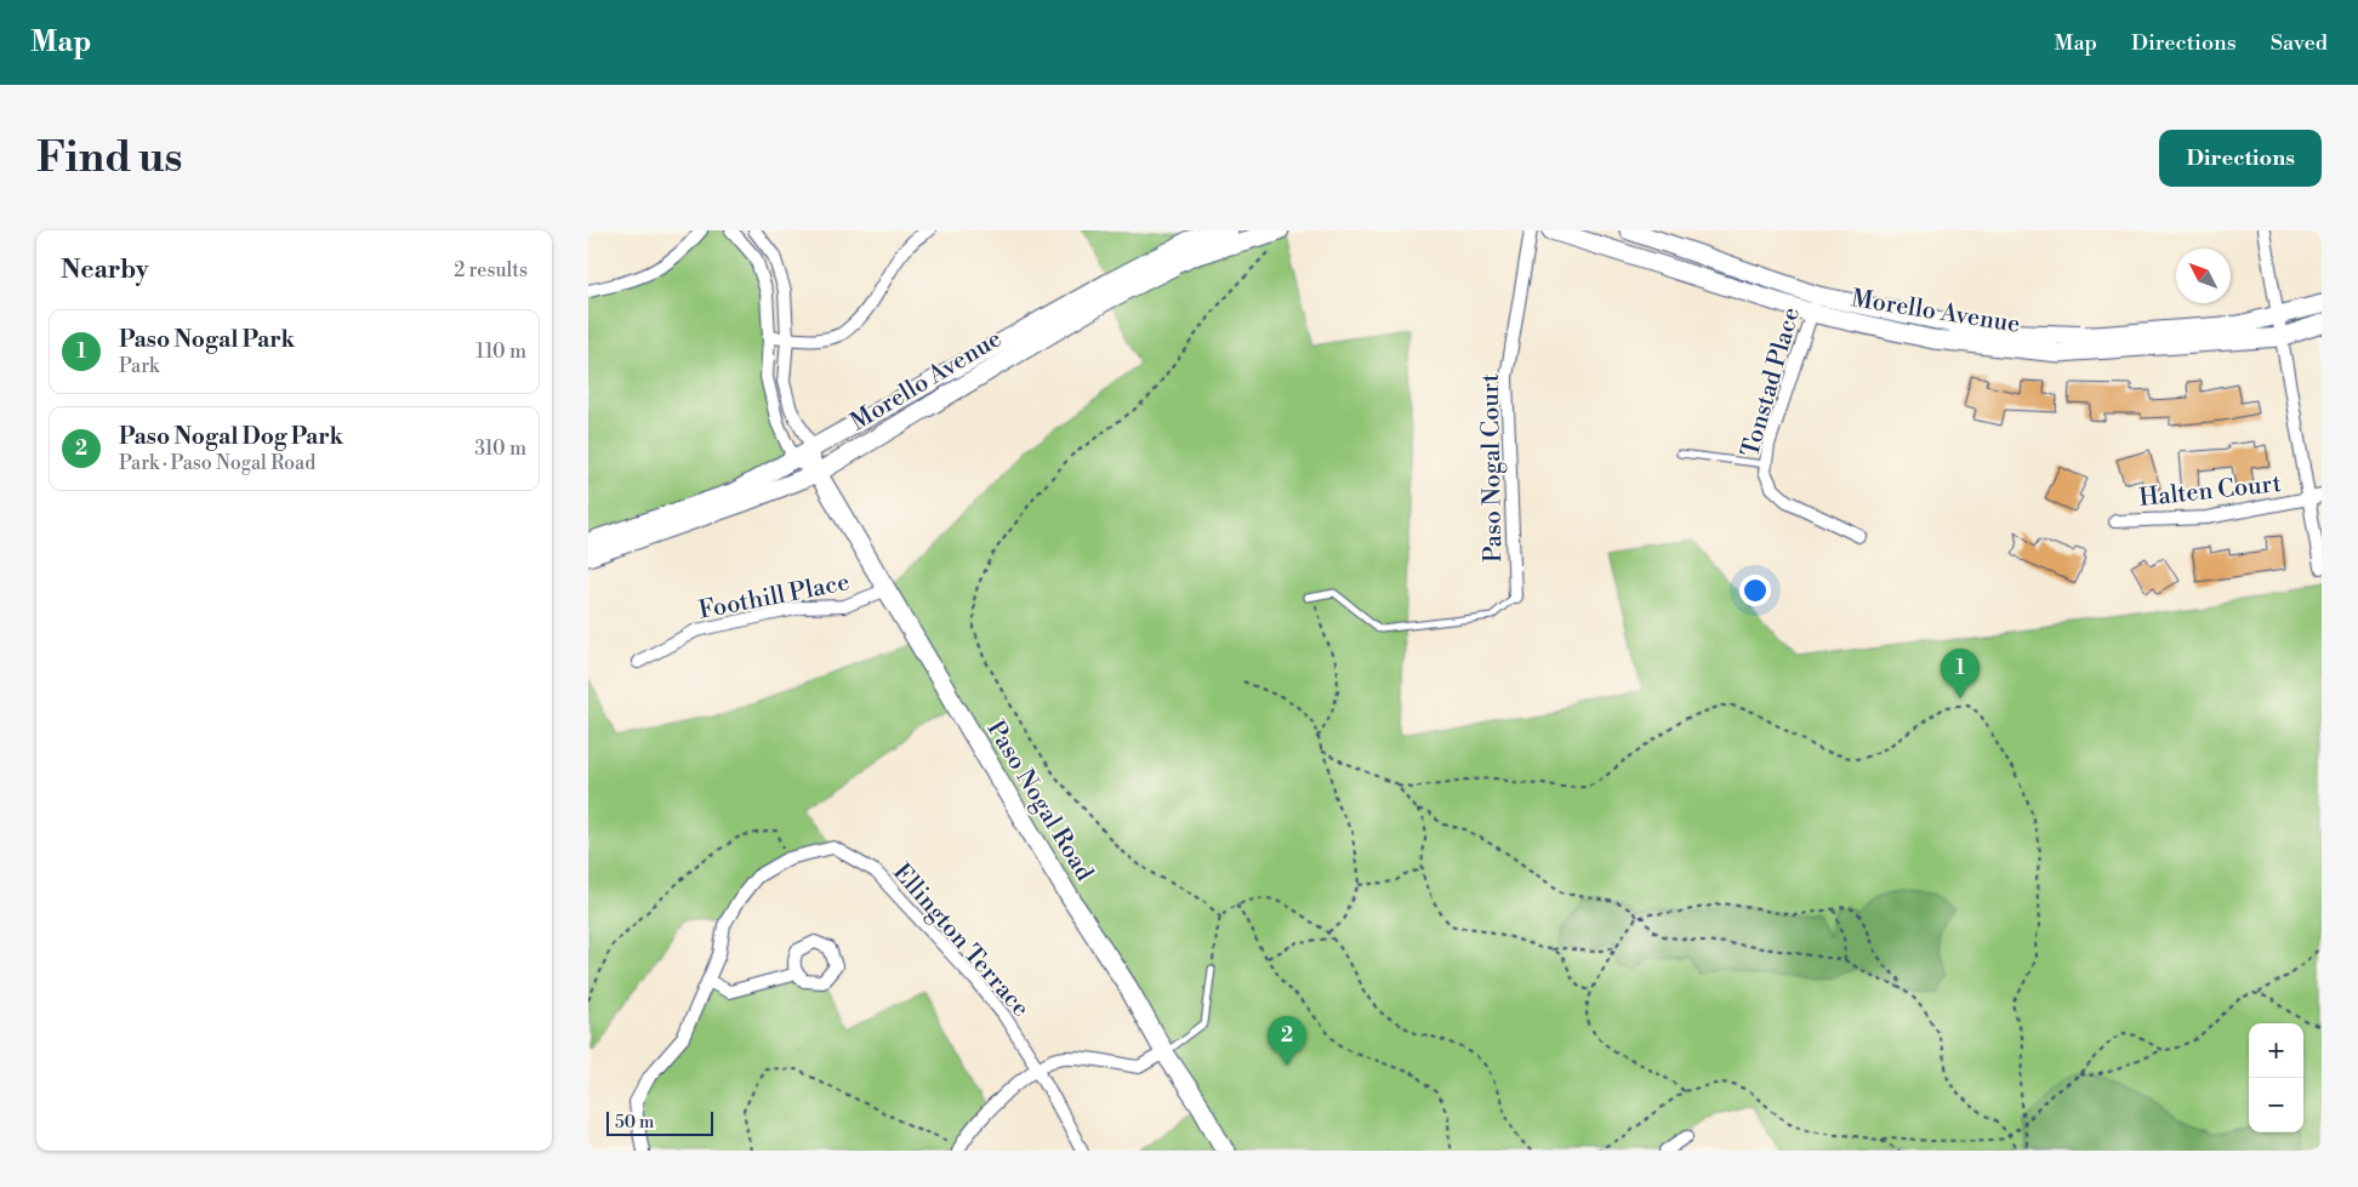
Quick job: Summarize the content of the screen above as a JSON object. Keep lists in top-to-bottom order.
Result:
{
  "streets": {
    "street": [
      "Morello Avenue",
      "Tonstad Place",
      "Paso Nogal Court",
      "Halten Court",
      "Foothill Place",
      "Paso Nogal Road",
      "Ellington Terrace"
    ]
  },
  "crossings": [
    ["Morello Avenue", "Tonstad Place"],
    ["Morello Avenue", "Paso Nogal Road"],
    ["Foothill Place", "Paso Nogal Road"]
  ],
  "scale_bar": "50 m",
  "north": "top left",
  "page": {
    "header": "Map",
    "nav": ["Map", "Directions", "Saved"],
    "buttons": "Directions",
    "title": "Find us",
    "heading": ["Nearby", "2 results"],
    "list": [
      {
        "mark": "1",
        "name": "Paso Nogal Park",
        "note": "Park",
        "value": "110 m"
      },
      {
        "mark": "2",
        "name": "Paso Nogal Dog Park",
        "note": "Park · Paso Nogal Road",
        "value": "310 m"
      }
    ],
    "pins": ["1", "2"],
    "map_buttons": ["+", "−"],
    "scale": "50 m"
  }
}
